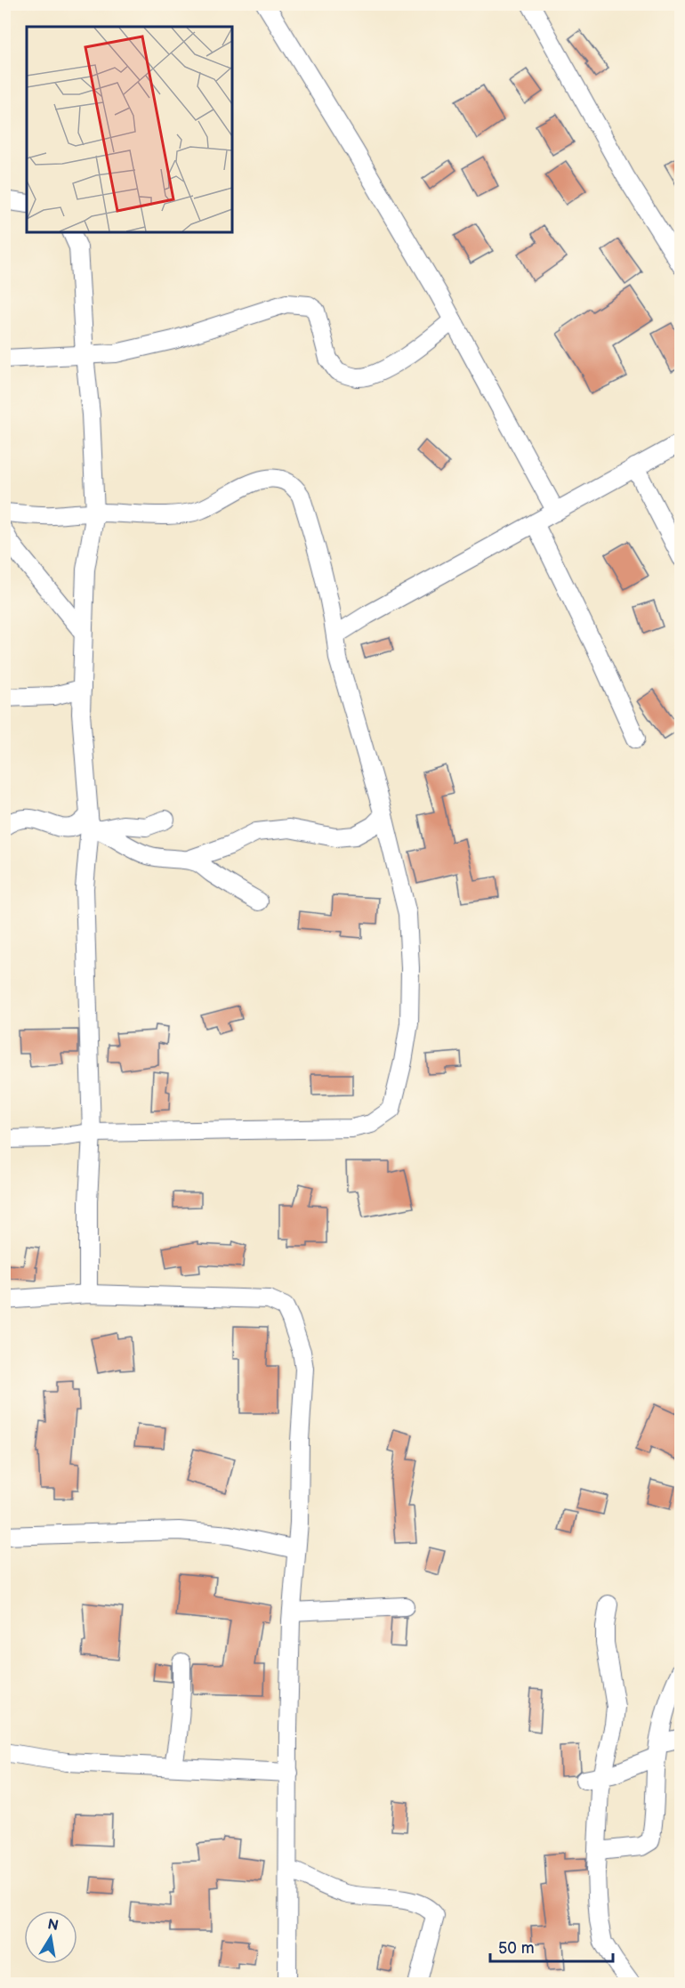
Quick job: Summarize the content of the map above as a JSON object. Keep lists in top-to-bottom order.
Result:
{
  "scale_bar": "50 m",
  "north": "top"
}
